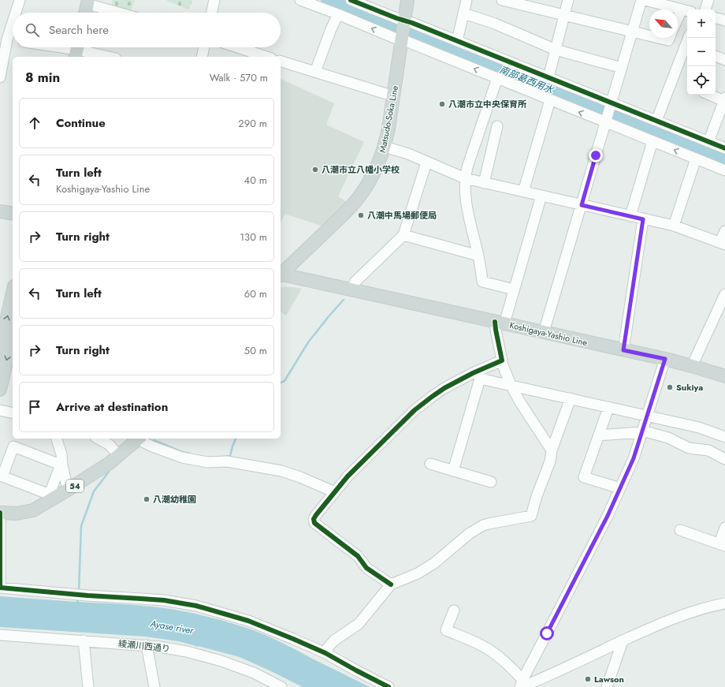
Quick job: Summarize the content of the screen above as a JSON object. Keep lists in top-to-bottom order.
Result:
{
  "streets": {
    "main road": ["Matsudo-Soka Line", "Koshigaya-Yashio Line", "54"],
    "street": ["綾瀬川西通り"]
  },
  "water": ["南部葛西用水", "Ayase river"],
  "places": [
    "八潮市立中央保育所",
    "八潮市立八幡小学校",
    "八潮中馬場郵便局",
    "Sukiya",
    "八潮幼稚園",
    "Lawson"
  ],
  "north": "top left",
  "page": {
    "map_buttons": ["+", "−"],
    "search": "Search here",
    "heading": ["8 min", "Walk · 570 m"],
    "list": [
      ["Continue", "290 m"],
      ["Turn left", "Koshigaya-Yashio Line", "40 m"],
      ["Turn right", "130 m"],
      ["Turn left", "60 m"],
      ["Turn right", "50 m"],
      "Arrive at destination"
    ]
  }
}
